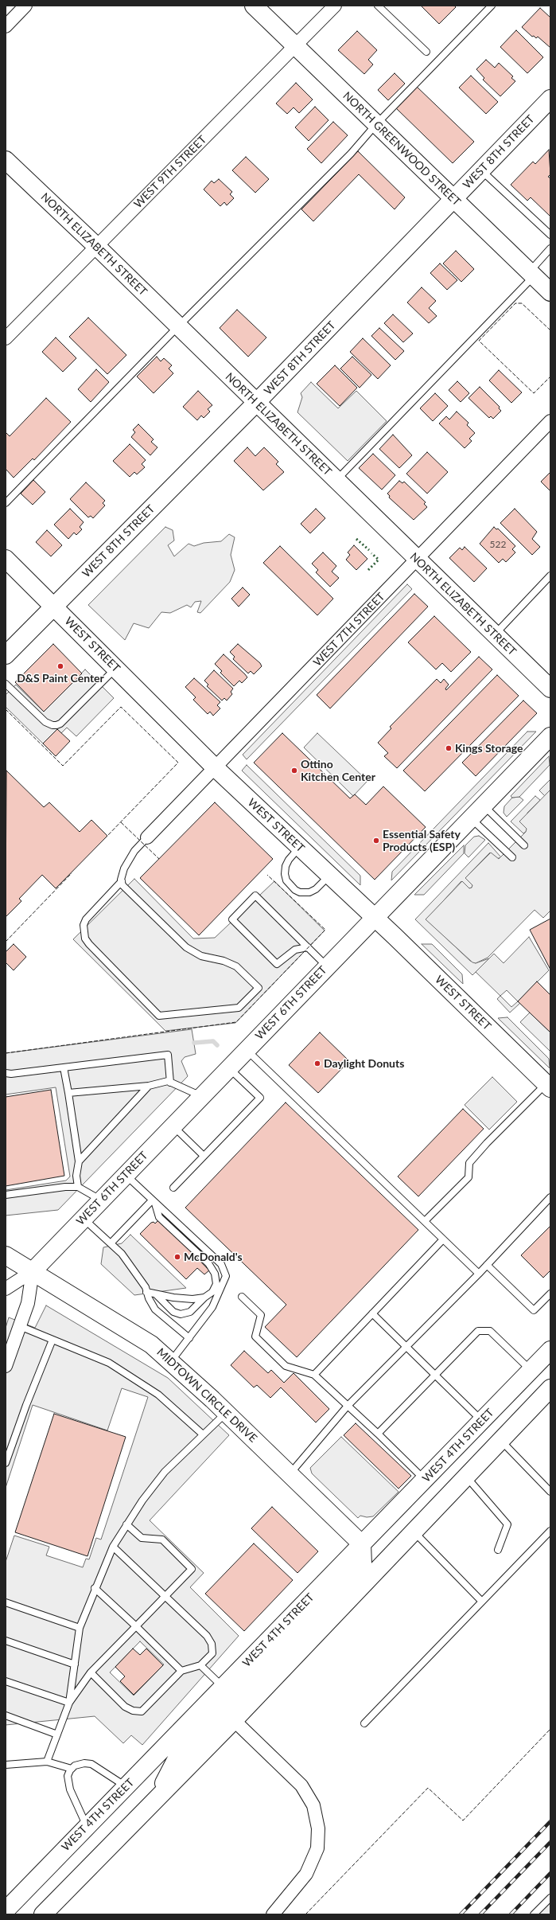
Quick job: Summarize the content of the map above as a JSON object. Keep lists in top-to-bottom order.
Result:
{
  "streets": {
    "main road": [
      "NORTH GREENWOOD STREET",
      "WEST 8TH STREET",
      "NORTH ELIZABETH STREET",
      "WEST STREET",
      "WEST 6TH STREET",
      "MIDTOWN CIRCLE DRIVE",
      "WEST 4TH STREET"
    ],
    "street": ["WEST 9TH STREET", "WEST 7TH STREET"]
  },
  "crossings": [
    ["NORTH GREENWOOD STREET", "WEST 8TH STREET"],
    ["NORTH GREENWOOD STREET", "WEST 9TH STREET"],
    ["WEST 8TH STREET", "NORTH ELIZABETH STREET"],
    ["WEST 8TH STREET", "WEST STREET"],
    ["WEST 9TH STREET", "NORTH ELIZABETH STREET"],
    ["NORTH ELIZABETH STREET", "WEST 7TH STREET"],
    ["WEST 7TH STREET", "WEST STREET"],
    ["WEST STREET", "WEST 6TH STREET"],
    ["WEST 6TH STREET", "MIDTOWN CIRCLE DRIVE"],
    ["MIDTOWN CIRCLE DRIVE", "WEST 4TH STREET"]
  ],
  "places": [
    "D&S Paint Center",
    "Kings Storage",
    "Ottino Kitchen Center",
    "Essential Safety Products (ESP)",
    "Daylight Donuts",
    "McDonald's"
  ],
  "house_numbers": ["522"]
}
